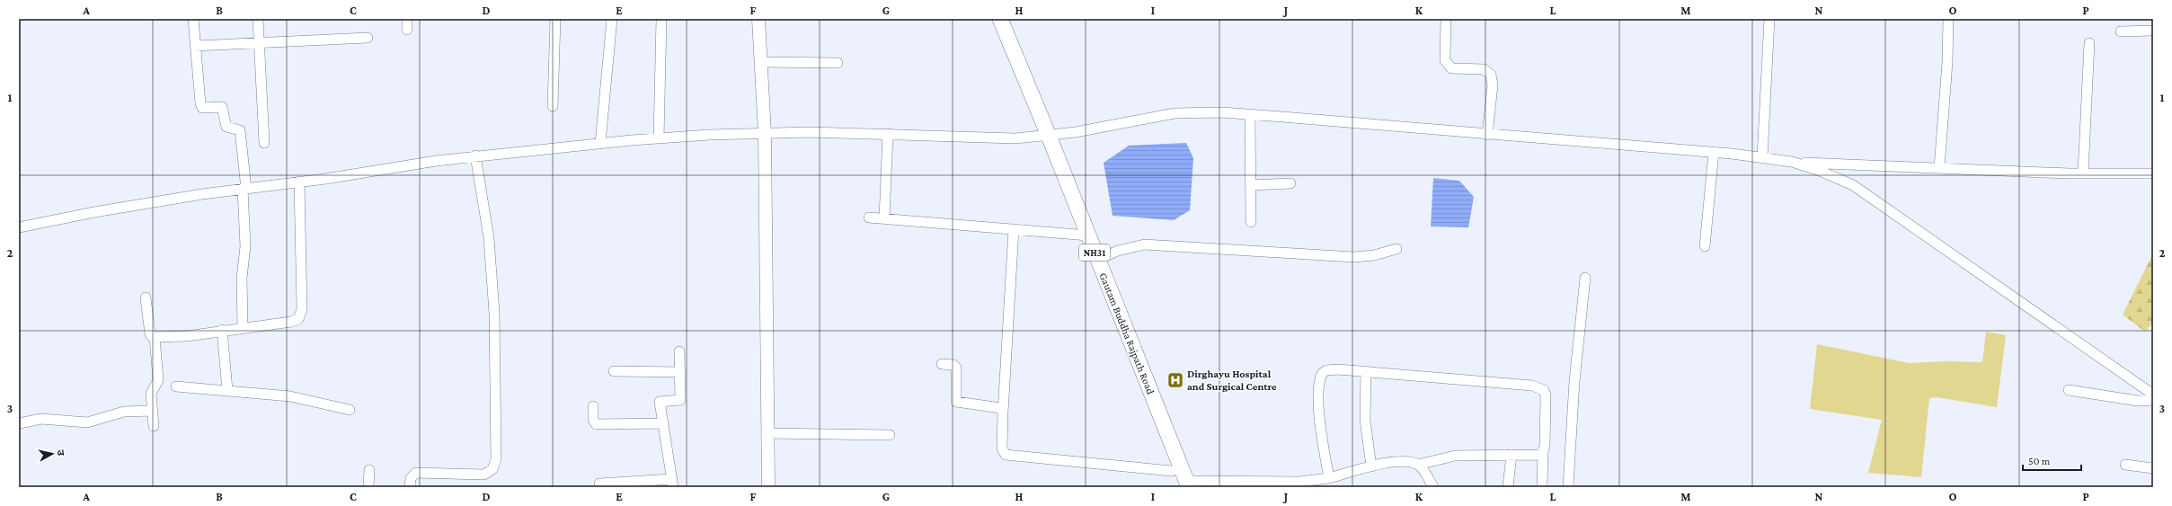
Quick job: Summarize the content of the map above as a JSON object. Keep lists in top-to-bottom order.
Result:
{
  "streets": {
    "highway": ["NH31", "Gautam Buddha Rajpath Road"]
  },
  "crossings": [
    ["NH31", "Gautam Buddha Rajpath Road"]
  ],
  "places": {
    "hospital": ["Dirghayu Hospital and Surgical Centre"]
  },
  "scale_bar": "50 m",
  "north": "right",
  "grid": {
    "columns": [
      "A",
      "B",
      "C",
      "D",
      "E",
      "F",
      "G",
      "H",
      "I",
      "J",
      "K",
      "L",
      "M",
      "N",
      "O",
      "P"
    ],
    "rows": ["1", "2", "3"]
  }
}
